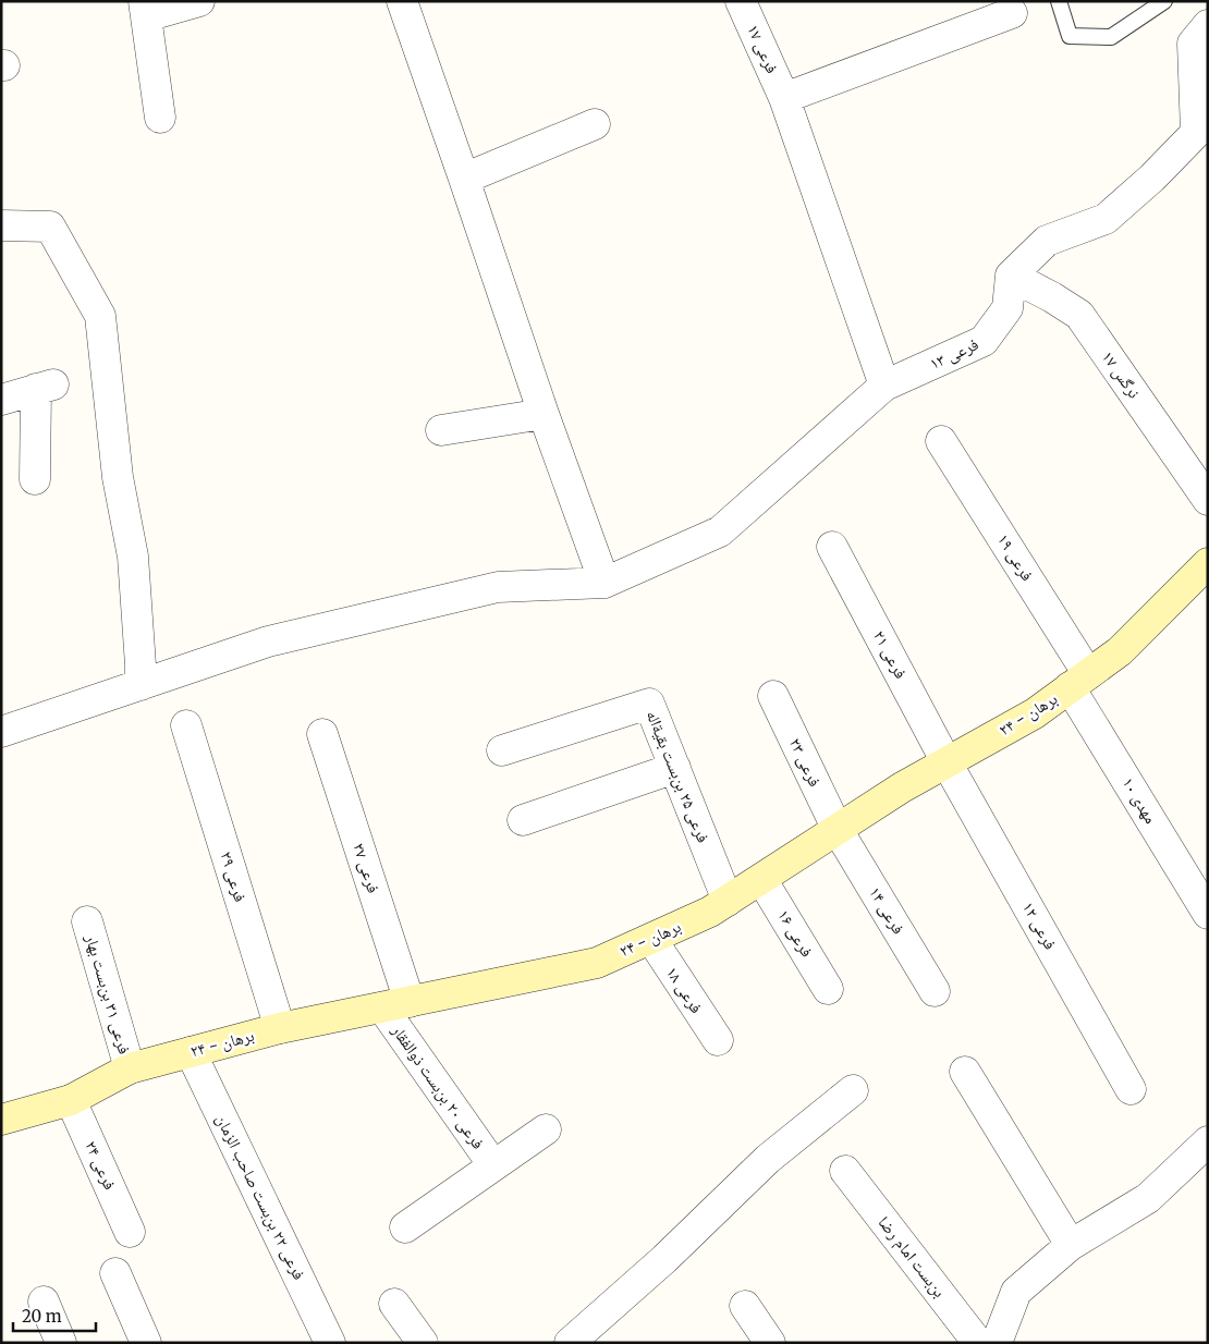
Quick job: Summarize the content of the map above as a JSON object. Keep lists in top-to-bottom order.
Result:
{
  "streets": {
    "street": [
      "فرعی ۱۷",
      "فرعی ۱۳",
      "۱۷ نرگس",
      "فرعی ۱۹",
      "فرعی ۲۱",
      "۲۴ - برهان",
      "فرعی ۲۳",
      "فرعی ۲۵ بن‌بست بقیة‌اله",
      "۱۰ مهدی",
      "فرعی ۲۷",
      "فرعی ۲۹",
      "فرعی ۱۴",
      "فرعی ۱۲",
      "فرعی ۱۶",
      "فرعی ۱۸",
      "فرعی ۳۱ بن‌بست بهار",
      "فرعی ۲۰ بن‌بست ذوالفقار",
      "فرعی ۲۴",
      "فرعی ۲۲ بن‌بست صاحب الزمان",
      "بن‌بست امام رضا"
    ]
  },
  "crossings": [
    ["فرعی ۱۷", "فرعی ۱۳"],
    ["فرعی ۱۳", "۱۷ نرگس"],
    ["فرعی ۱۹", "۲۴ - برهان"],
    ["فرعی ۱۹", "۱۰ مهدی"],
    ["فرعی ۲۱", "۲۴ - برهان"],
    ["فرعی ۲۱", "فرعی ۱۲"],
    ["۲۴ - برهان", "فرعی ۲۳"],
    ["۲۴ - برهان", "فرعی ۲۵ بن‌بست بقیة‌اله"],
    ["۲۴ - برهان", "۱۰ مهدی"],
    ["۲۴ - برهان", "فرعی ۲۷"],
    ["۲۴ - برهان", "فرعی ۲۹"],
    ["۲۴ - برهان", "فرعی ۱۴"],
    ["۲۴ - برهان", "فرعی ۱۲"],
    ["۲۴ - برهان", "فرعی ۱۶"],
    ["۲۴ - برهان", "فرعی ۱۸"],
    ["۲۴ - برهان", "فرعی ۳۱ بن‌بست بهار"],
    ["۲۴ - برهان", "فرعی ۲۰ بن‌بست ذوالفقار"],
    ["۲۴ - برهان", "فرعی ۲۴"],
    ["۲۴ - برهان", "فرعی ۲۲ بن‌بست صاحب الزمان"],
    ["فرعی ۲۳", "فرعی ۱۴"],
    ["فرعی ۲۷", "فرعی ۲۰ بن‌بست ذوالفقار"]
  ],
  "scale_bar": "20 m"
}
